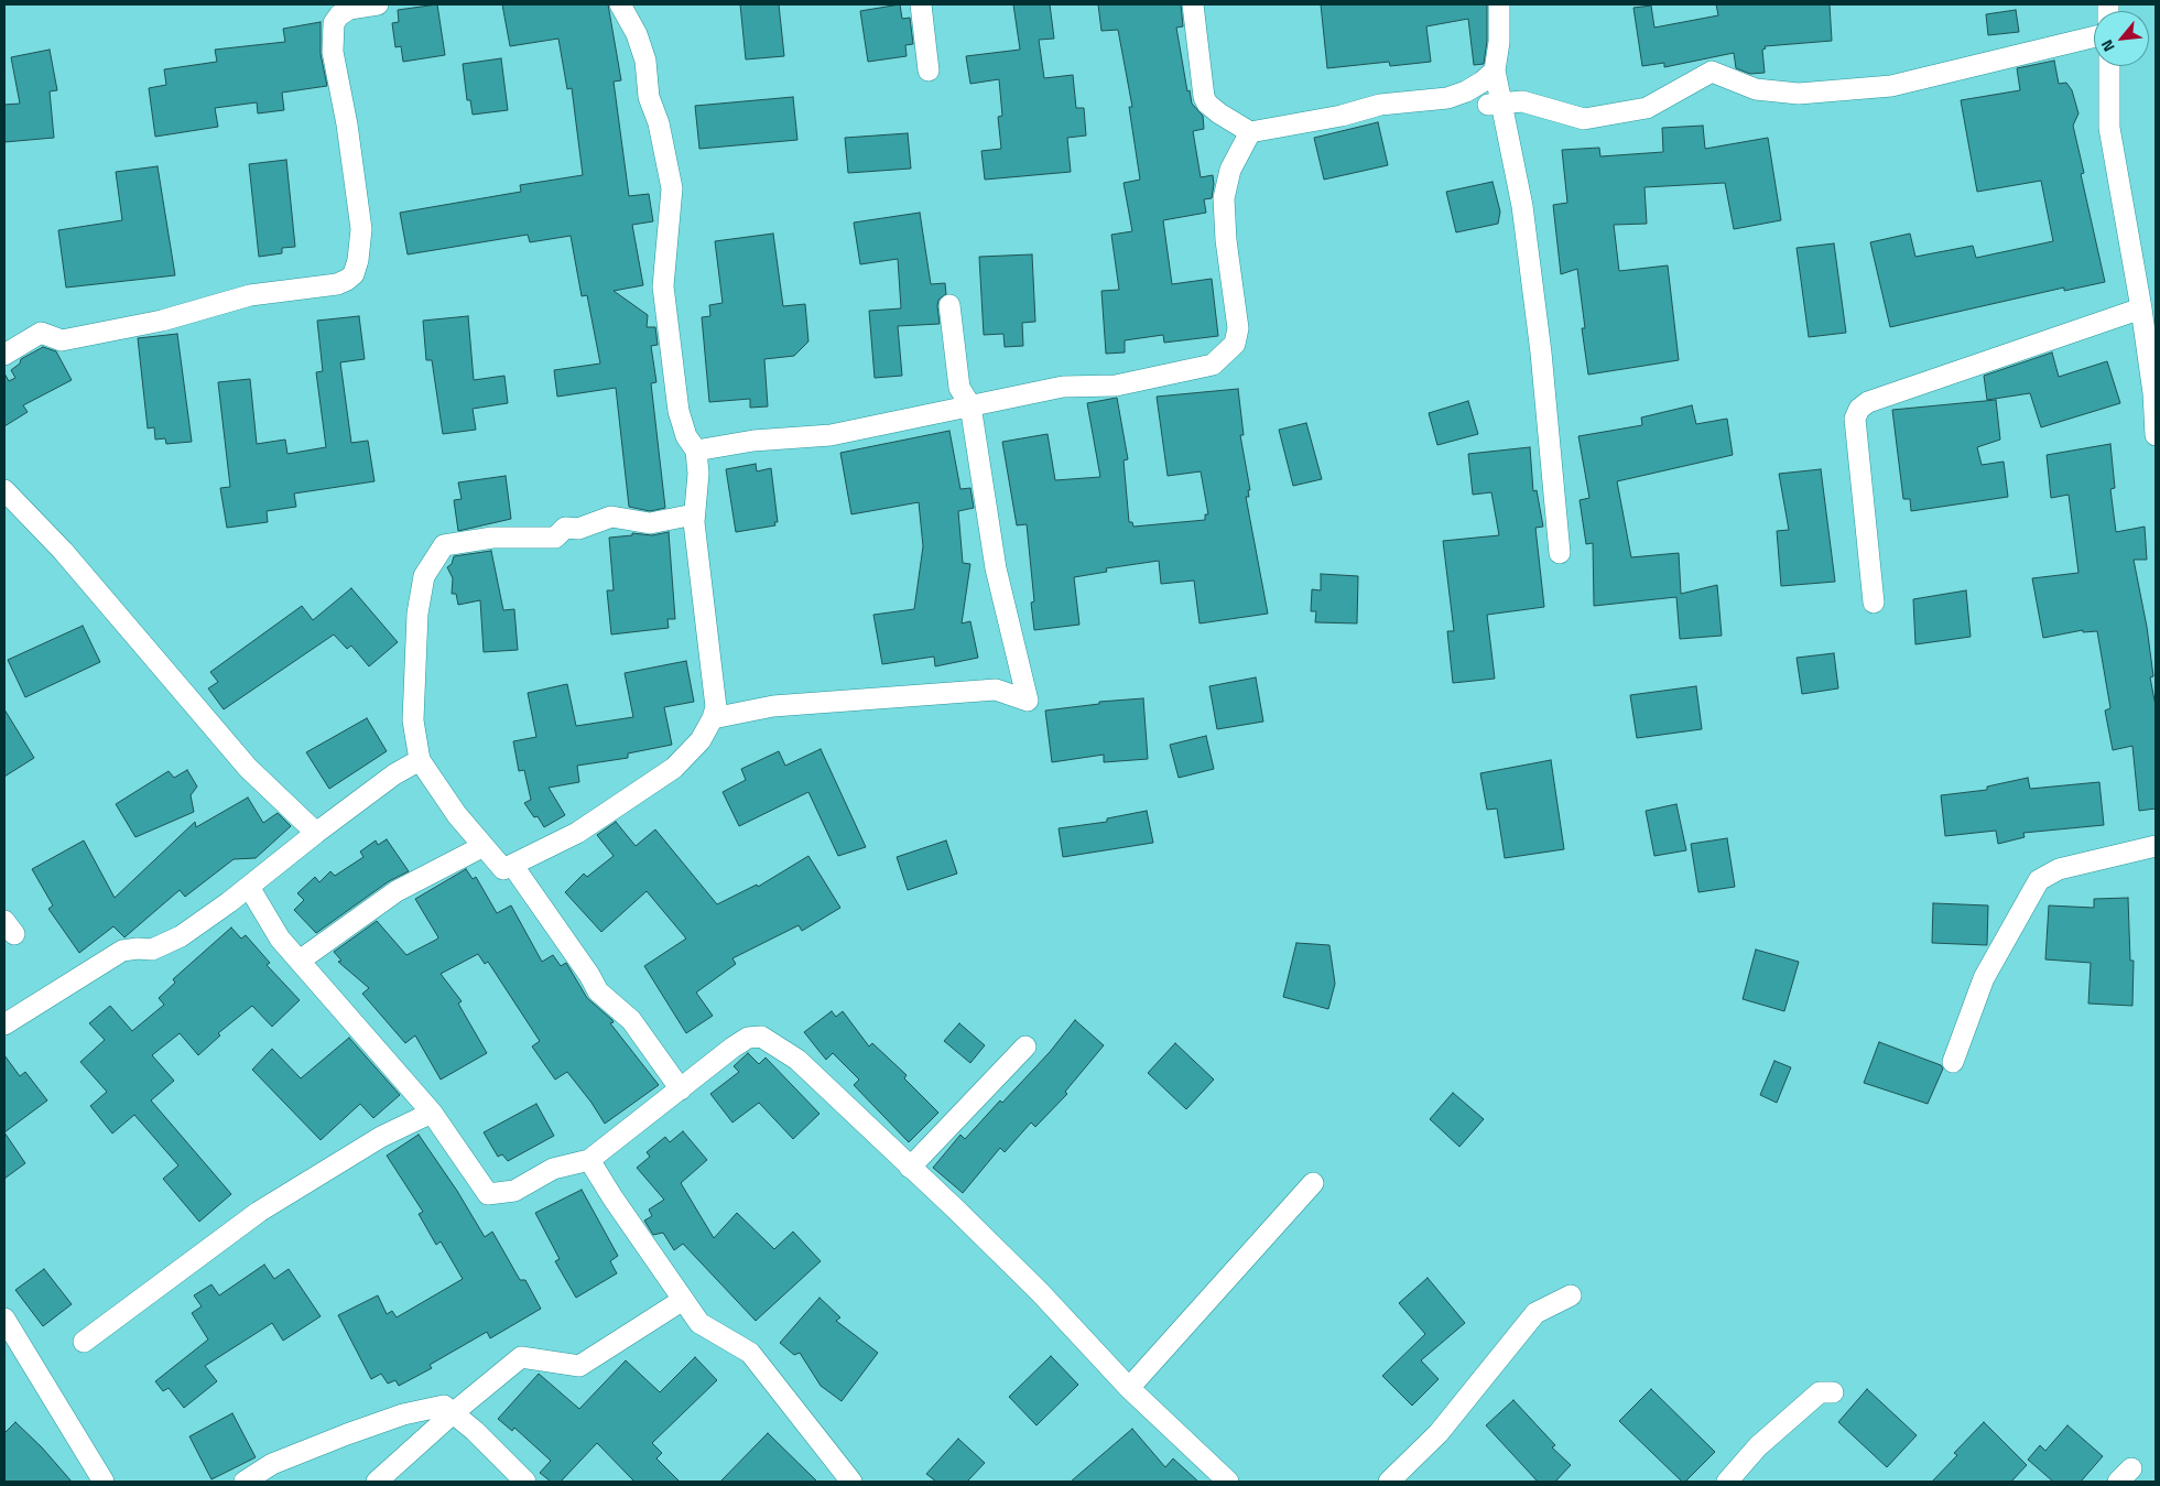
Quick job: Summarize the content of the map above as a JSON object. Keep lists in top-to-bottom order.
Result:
{
  "north": "bottom left"
}
